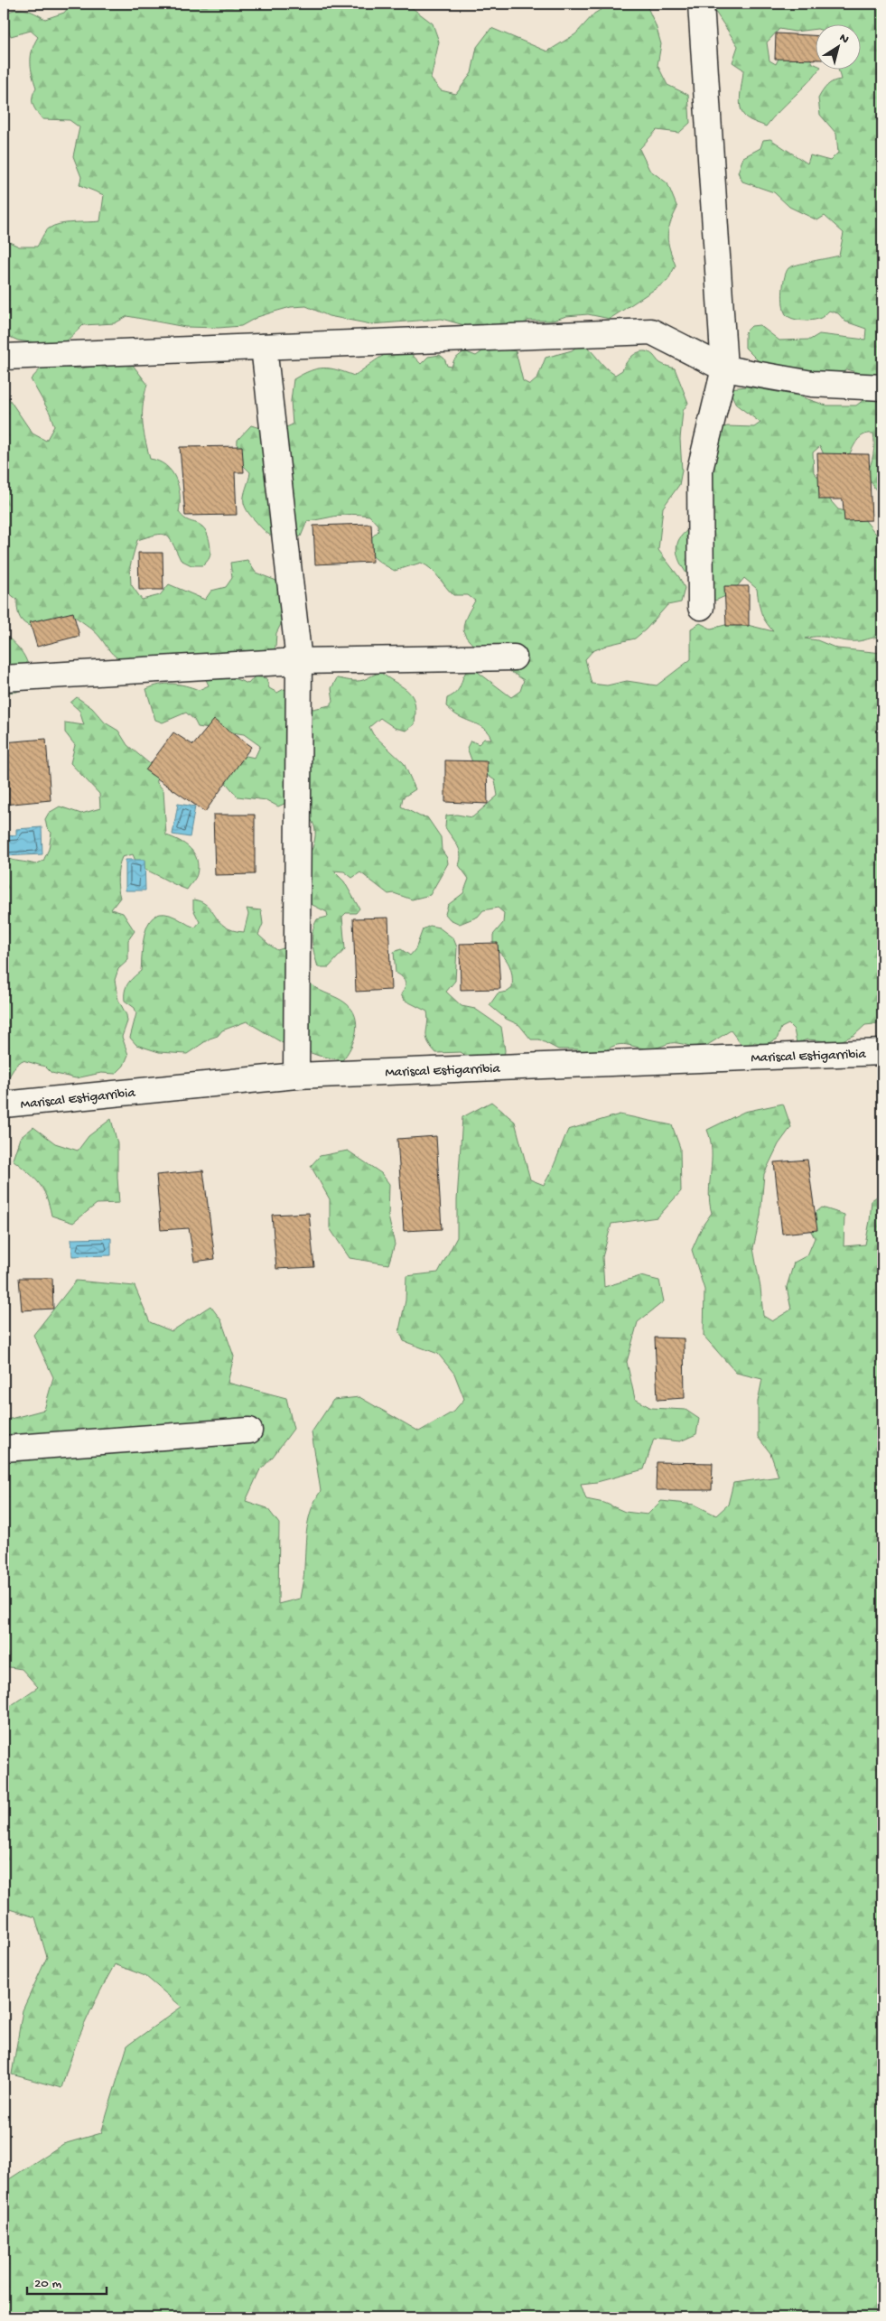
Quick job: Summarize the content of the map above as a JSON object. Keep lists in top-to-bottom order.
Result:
{
  "streets": {
    "street": ["Mariscal Estigarribia"]
  },
  "scale_bar": "20 m",
  "north": "top right"
}
